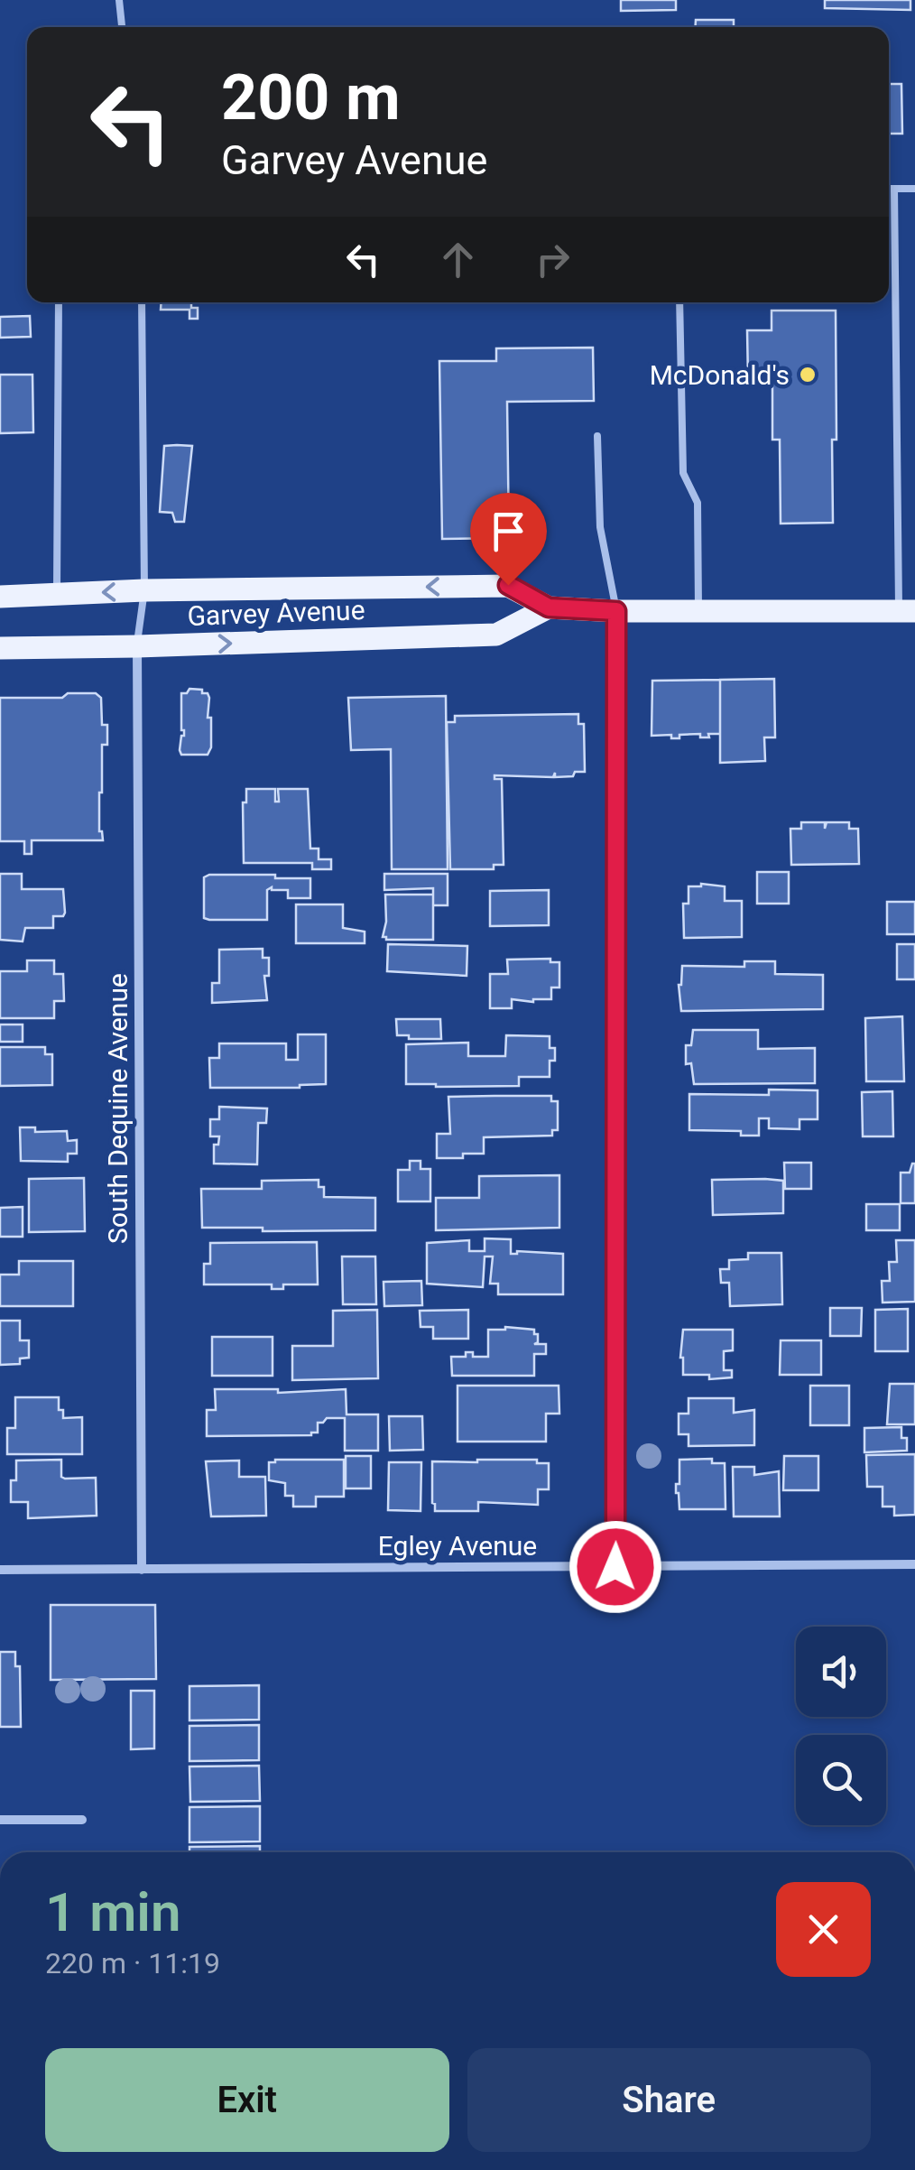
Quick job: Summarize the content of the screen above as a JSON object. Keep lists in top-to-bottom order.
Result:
{
  "streets": {
    "main road": ["Garvey Avenue"],
    "street": ["South Dequine Avenue", "Egley Avenue"]
  },
  "crossings": [
    ["Garvey Avenue", "South Dequine Avenue"],
    ["South Dequine Avenue", "Egley Avenue"]
  ],
  "places": ["McDonald's"],
  "page": {
    "turn": ["200 m", "Garvey Avenue"],
    "heading": ["1 min", "220 m · 11:19"],
    "buttons": ["Exit", "Share"]
  }
}
